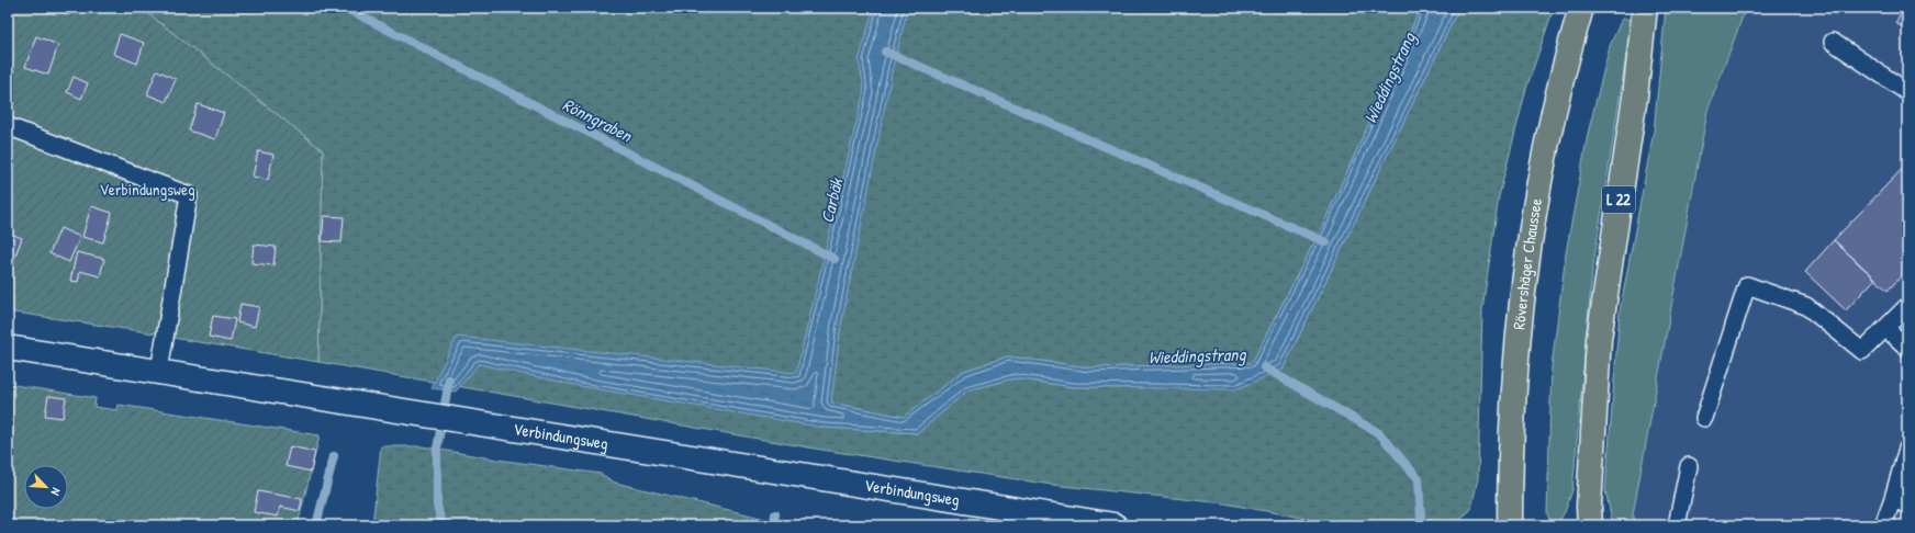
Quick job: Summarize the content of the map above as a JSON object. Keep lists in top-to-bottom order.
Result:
{
  "streets": {
    "main road": ["L 22", "Rövershäger Chaussee", "Verbindungsweg"]
  },
  "water": ["Wieddingstrang", "Rönngraben", "Carbäk"],
  "parks": ["Verbindungsweg"],
  "north": "bottom right"
}
